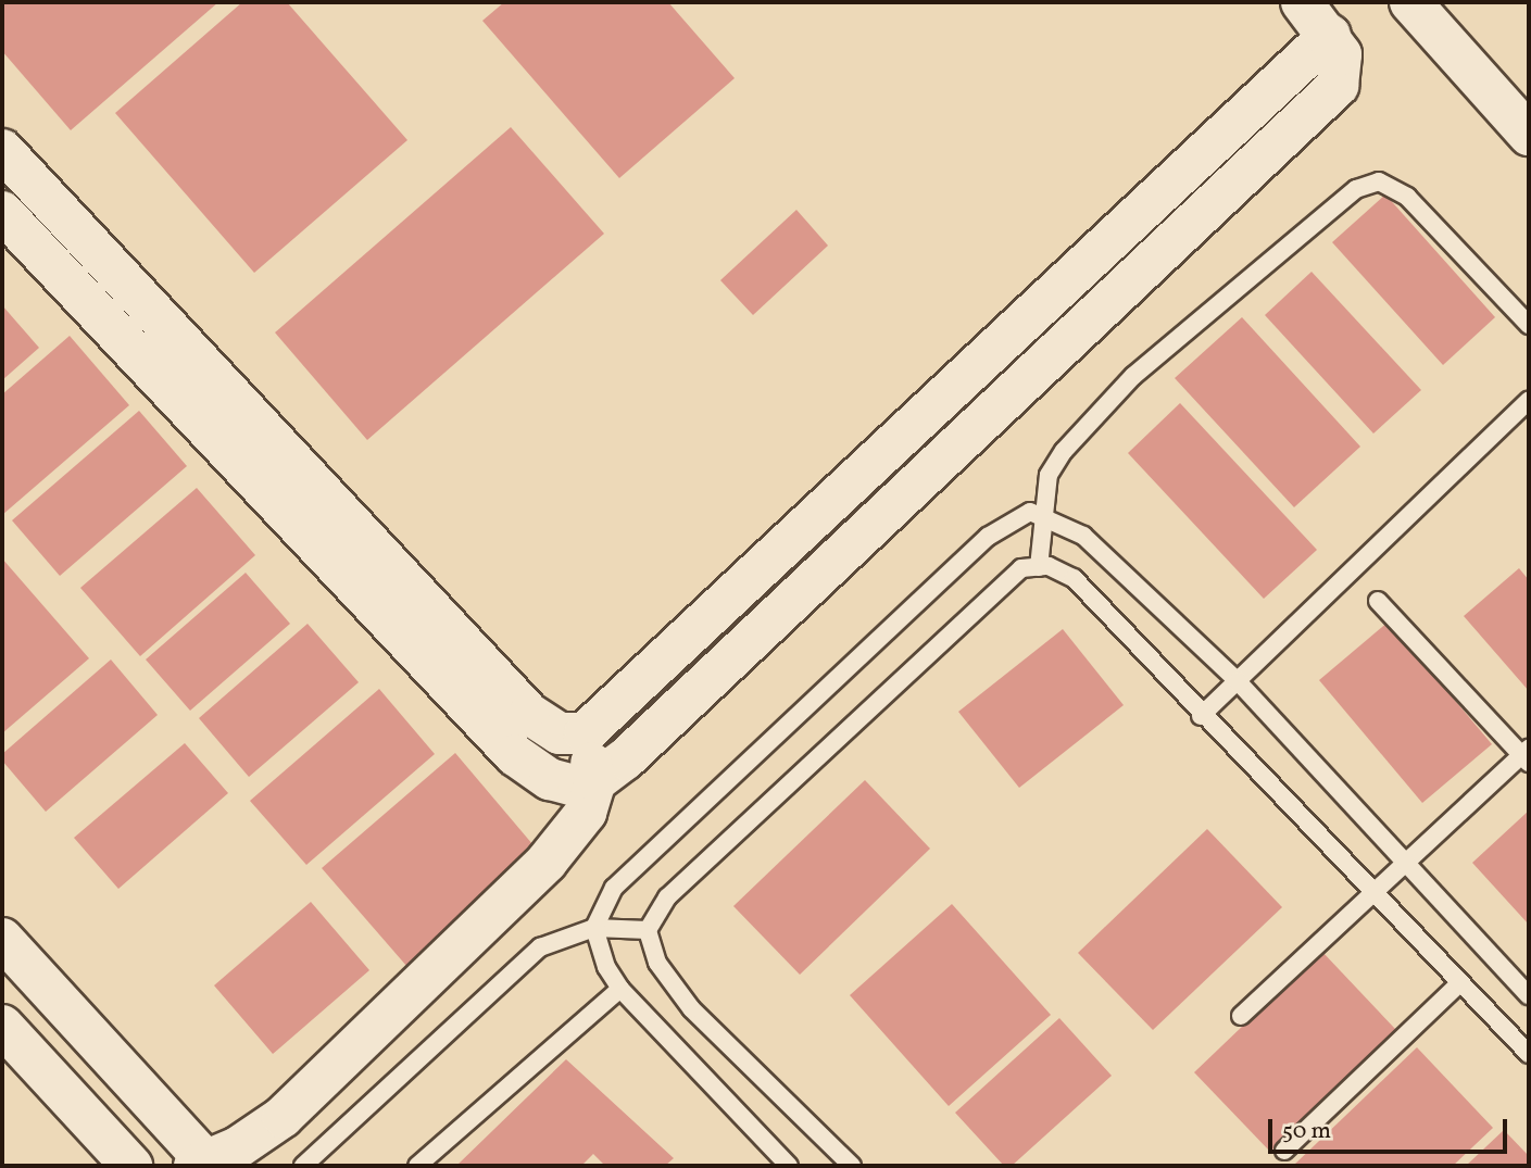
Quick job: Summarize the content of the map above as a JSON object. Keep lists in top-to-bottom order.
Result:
{
  "scale_bar": "50 m"
}
